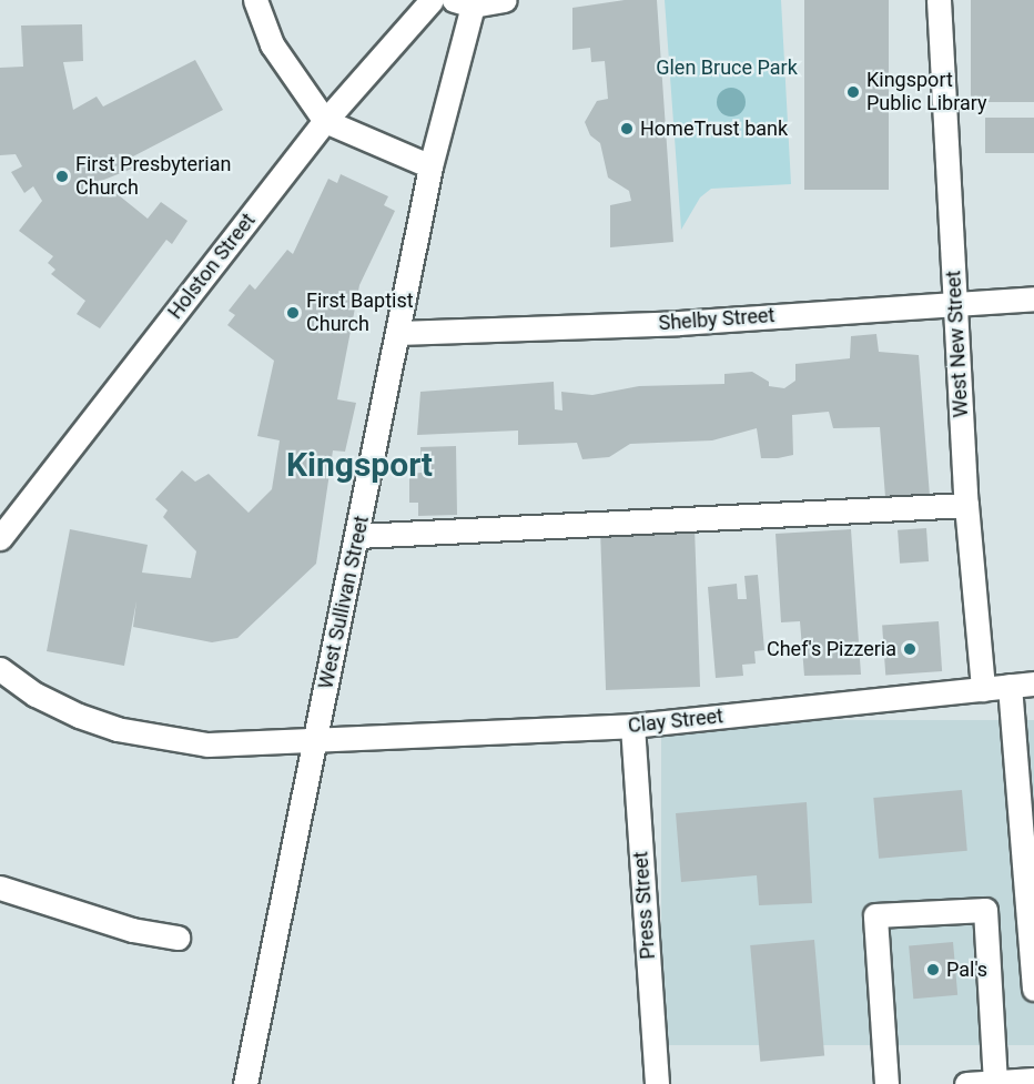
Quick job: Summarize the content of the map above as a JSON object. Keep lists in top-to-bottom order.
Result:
{
  "streets": {
    "street": [
      "Holston Street",
      "Shelby Street",
      "West New Street",
      "West Sullivan Street",
      "Clay Street",
      "Press Street"
    ]
  },
  "crossings": [
    ["Shelby Street", "West New Street"],
    ["Shelby Street", "West Sullivan Street"],
    ["West New Street", "Clay Street"],
    ["West Sullivan Street", "Clay Street"],
    ["Clay Street", "Press Street"]
  ],
  "districts": ["Kingsport"],
  "parks": ["Glen Bruce Park"],
  "places": [
    "Kingsport Public Library",
    "HomeTrust bank",
    "First Presbyterian Church",
    "First Baptist Church",
    "Chef's Pizzeria",
    "Pal's"
  ]
}
